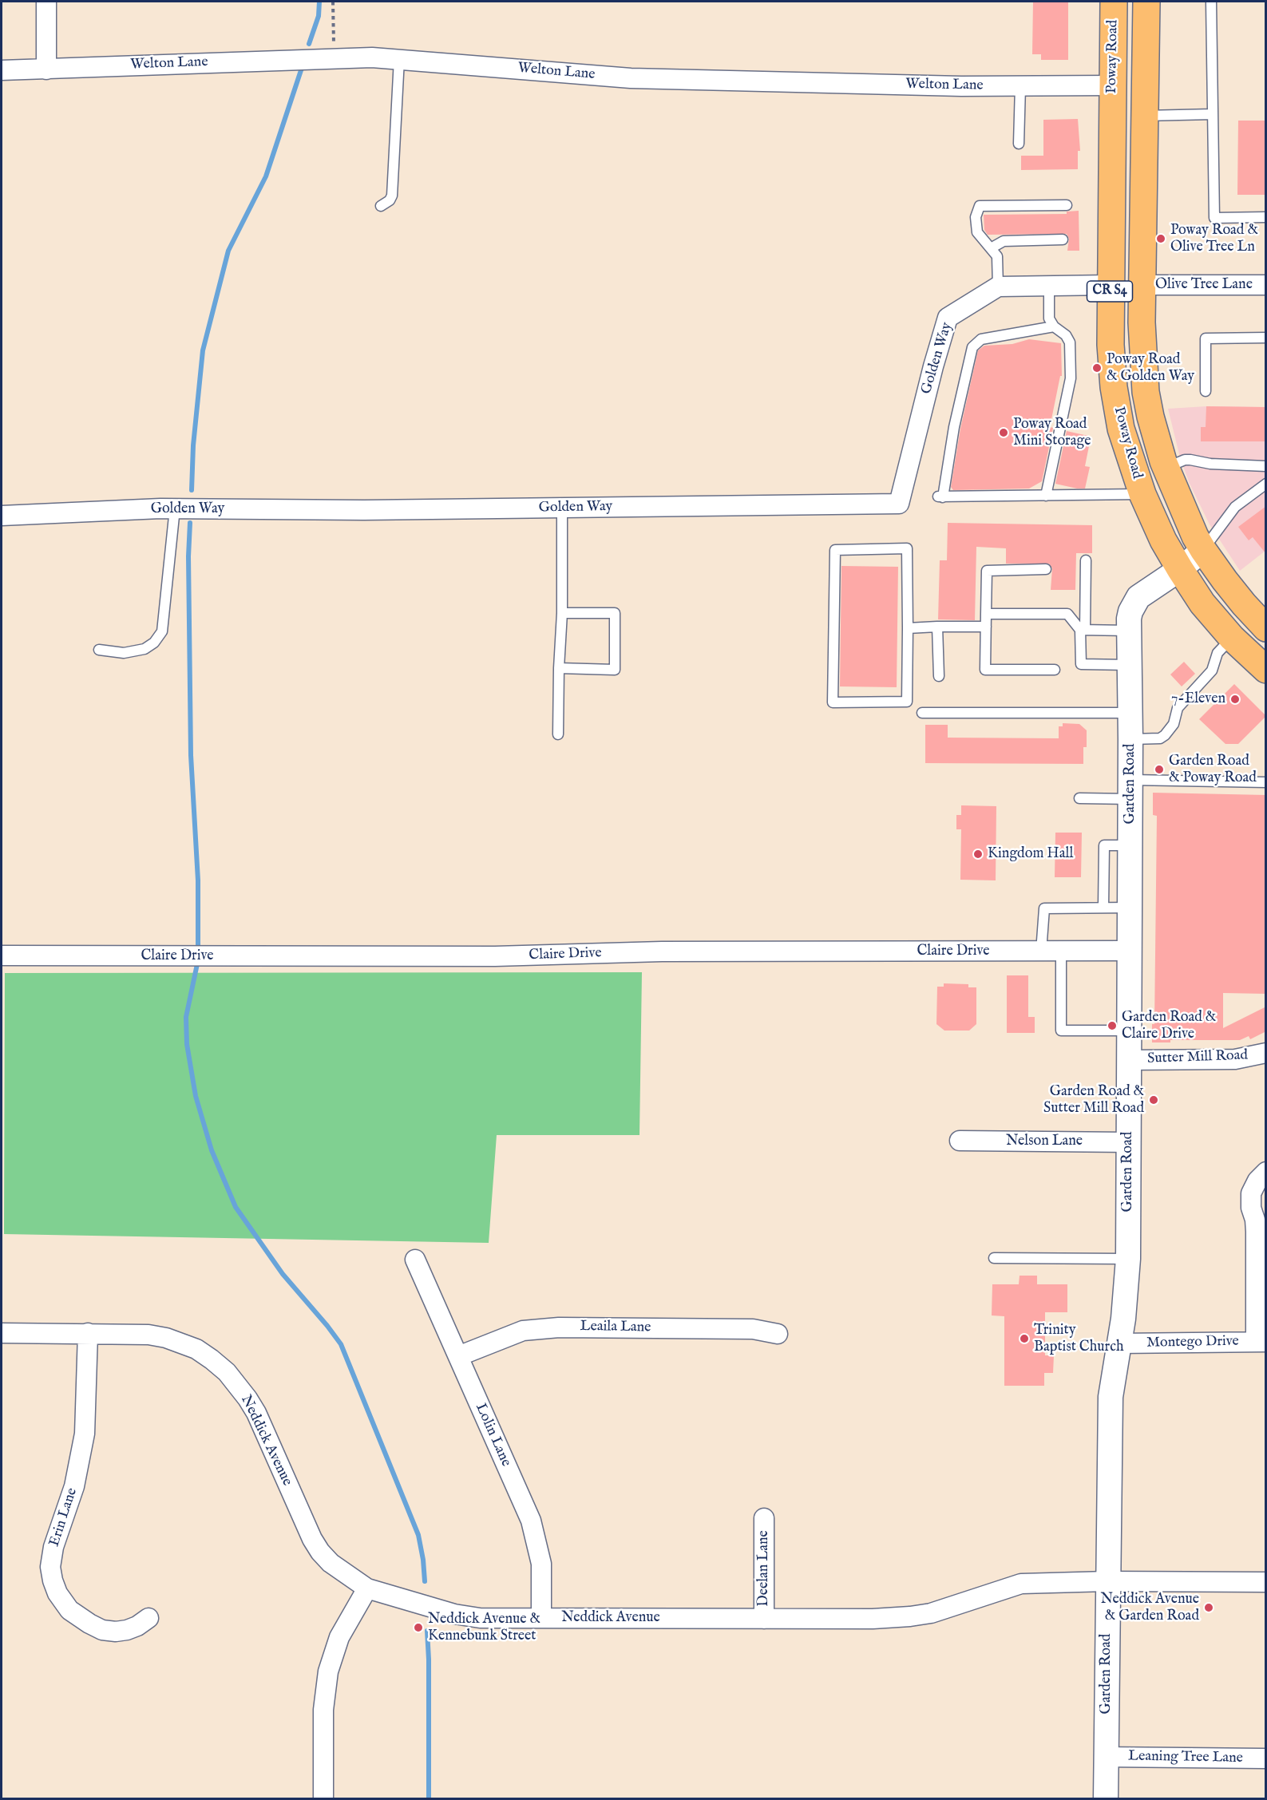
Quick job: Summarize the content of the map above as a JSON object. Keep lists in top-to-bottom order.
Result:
{
  "streets": {
    "main road": ["Poway Road", "CR S4"],
    "street": [
      "Welton Lane",
      "Olive Tree Lane",
      "Golden Way",
      "Garden Road",
      "Claire Drive",
      "Sutter Mill Road",
      "Nelson Lane",
      "Leaila Lane",
      "Montego Drive",
      "Lolin Lane",
      "Neddick Avenue",
      "Erin Lane",
      "Deelan Lane",
      "Leaning Tree Lane"
    ]
  },
  "crossings": [
    ["Poway Road", "Welton Lane"],
    ["Poway Road", "Olive Tree Lane"],
    ["Poway Road", "Garden Road"],
    ["Garden Road", "Claire Drive"],
    ["Garden Road", "Sutter Mill Road"],
    ["Garden Road", "Nelson Lane"],
    ["Garden Road", "Montego Drive"],
    ["Garden Road", "Neddick Avenue"],
    ["Garden Road", "Leaning Tree Lane"],
    ["Leaila Lane", "Lolin Lane"],
    ["Lolin Lane", "Neddick Avenue"],
    ["Neddick Avenue", "Erin Lane"],
    ["Neddick Avenue", "Deelan Lane"]
  ],
  "places": [
    "Poway Road & Olive Tree Ln",
    "Poway Road & Golden Way",
    "Poway Road Mini Storage",
    "7-Eleven",
    "Garden Road & Poway Road",
    "Kingdom Hall",
    "Garden Road & Claire Drive",
    "Garden Road & Sutter Mill Road",
    "Trinity Baptist Church",
    "Neddick Avenue & Garden Road",
    "Neddick Avenue & Kennebunk Street"
  ]
}
